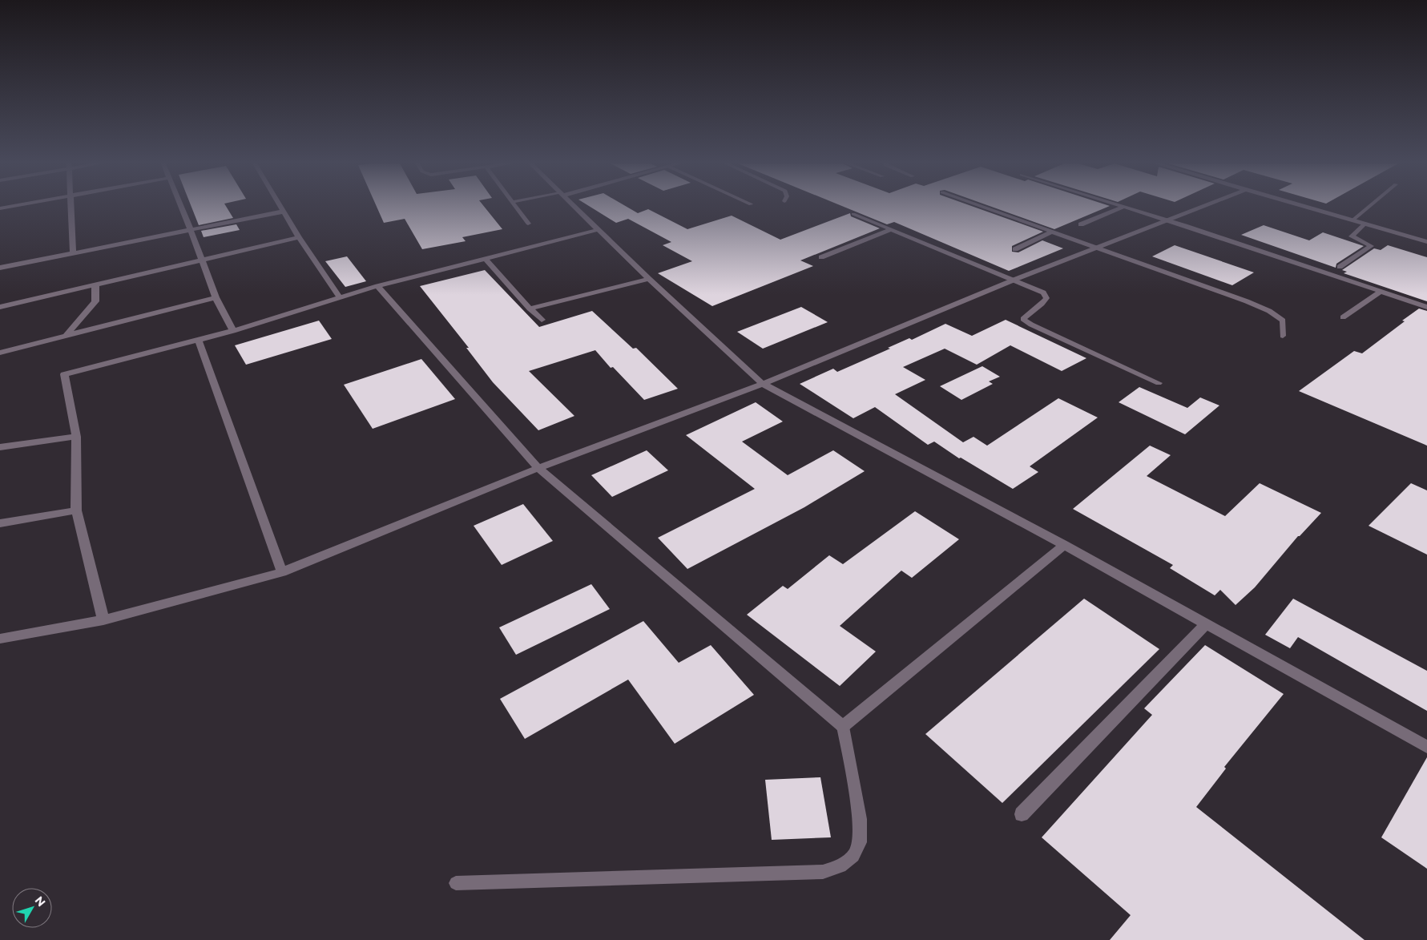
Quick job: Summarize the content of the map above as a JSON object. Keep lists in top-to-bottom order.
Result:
{
  "north": "top right"
}
